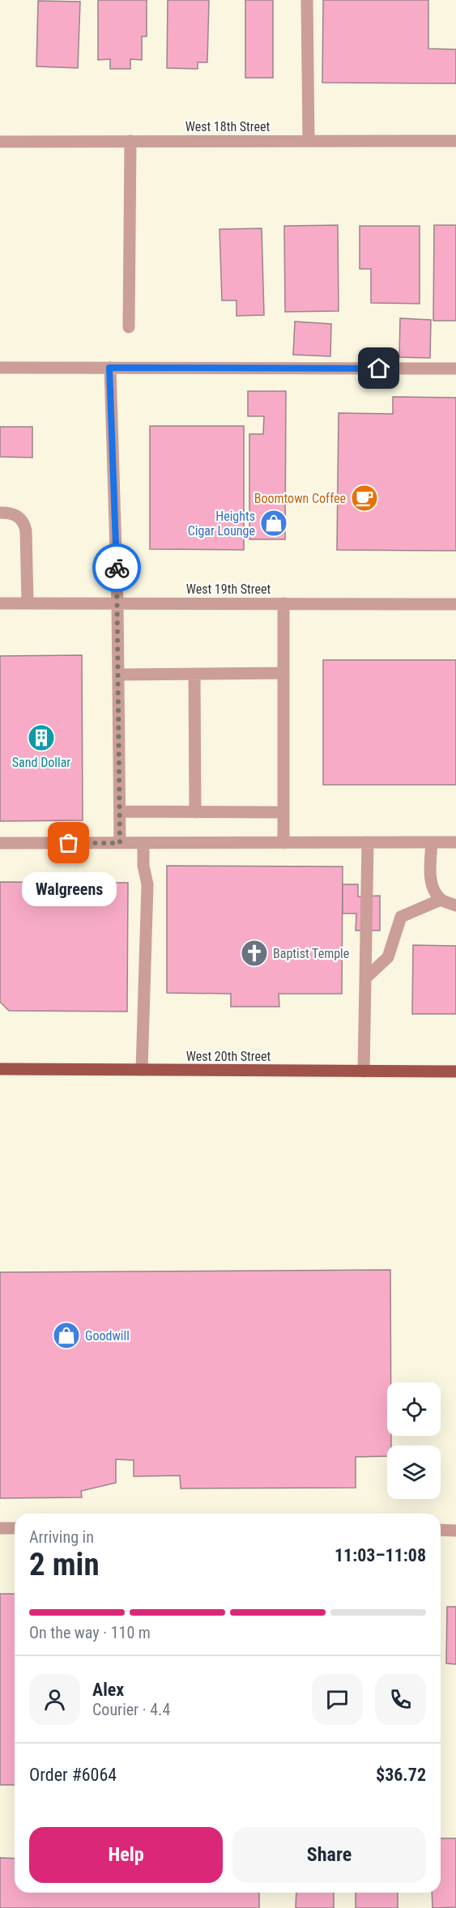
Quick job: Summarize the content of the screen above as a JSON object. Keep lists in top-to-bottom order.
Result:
{
  "streets": {
    "main road": ["West 20th Street"],
    "street": ["West 18th Street", "West 19th Street"]
  },
  "places": {
    "cafe": ["Boomtown Coffee"],
    "shop": ["Heights Cigar Lounge", "Goodwill"],
    "building": ["Sand Dollar"],
    "other": ["Walgreens"],
    "church": ["Baptist Temple"]
  },
  "page": {
    "bubble": "Walgreens",
    "heading": ["2 min", "Arriving in", "11:03–11:08"],
    "panel": [
      "Alex",
      "Courier · 4.4",
      "Order #6064",
      "$36.72"
    ],
    "bar": "On the way · 110 m",
    "buttons": ["Help", "Share"]
  }
}
